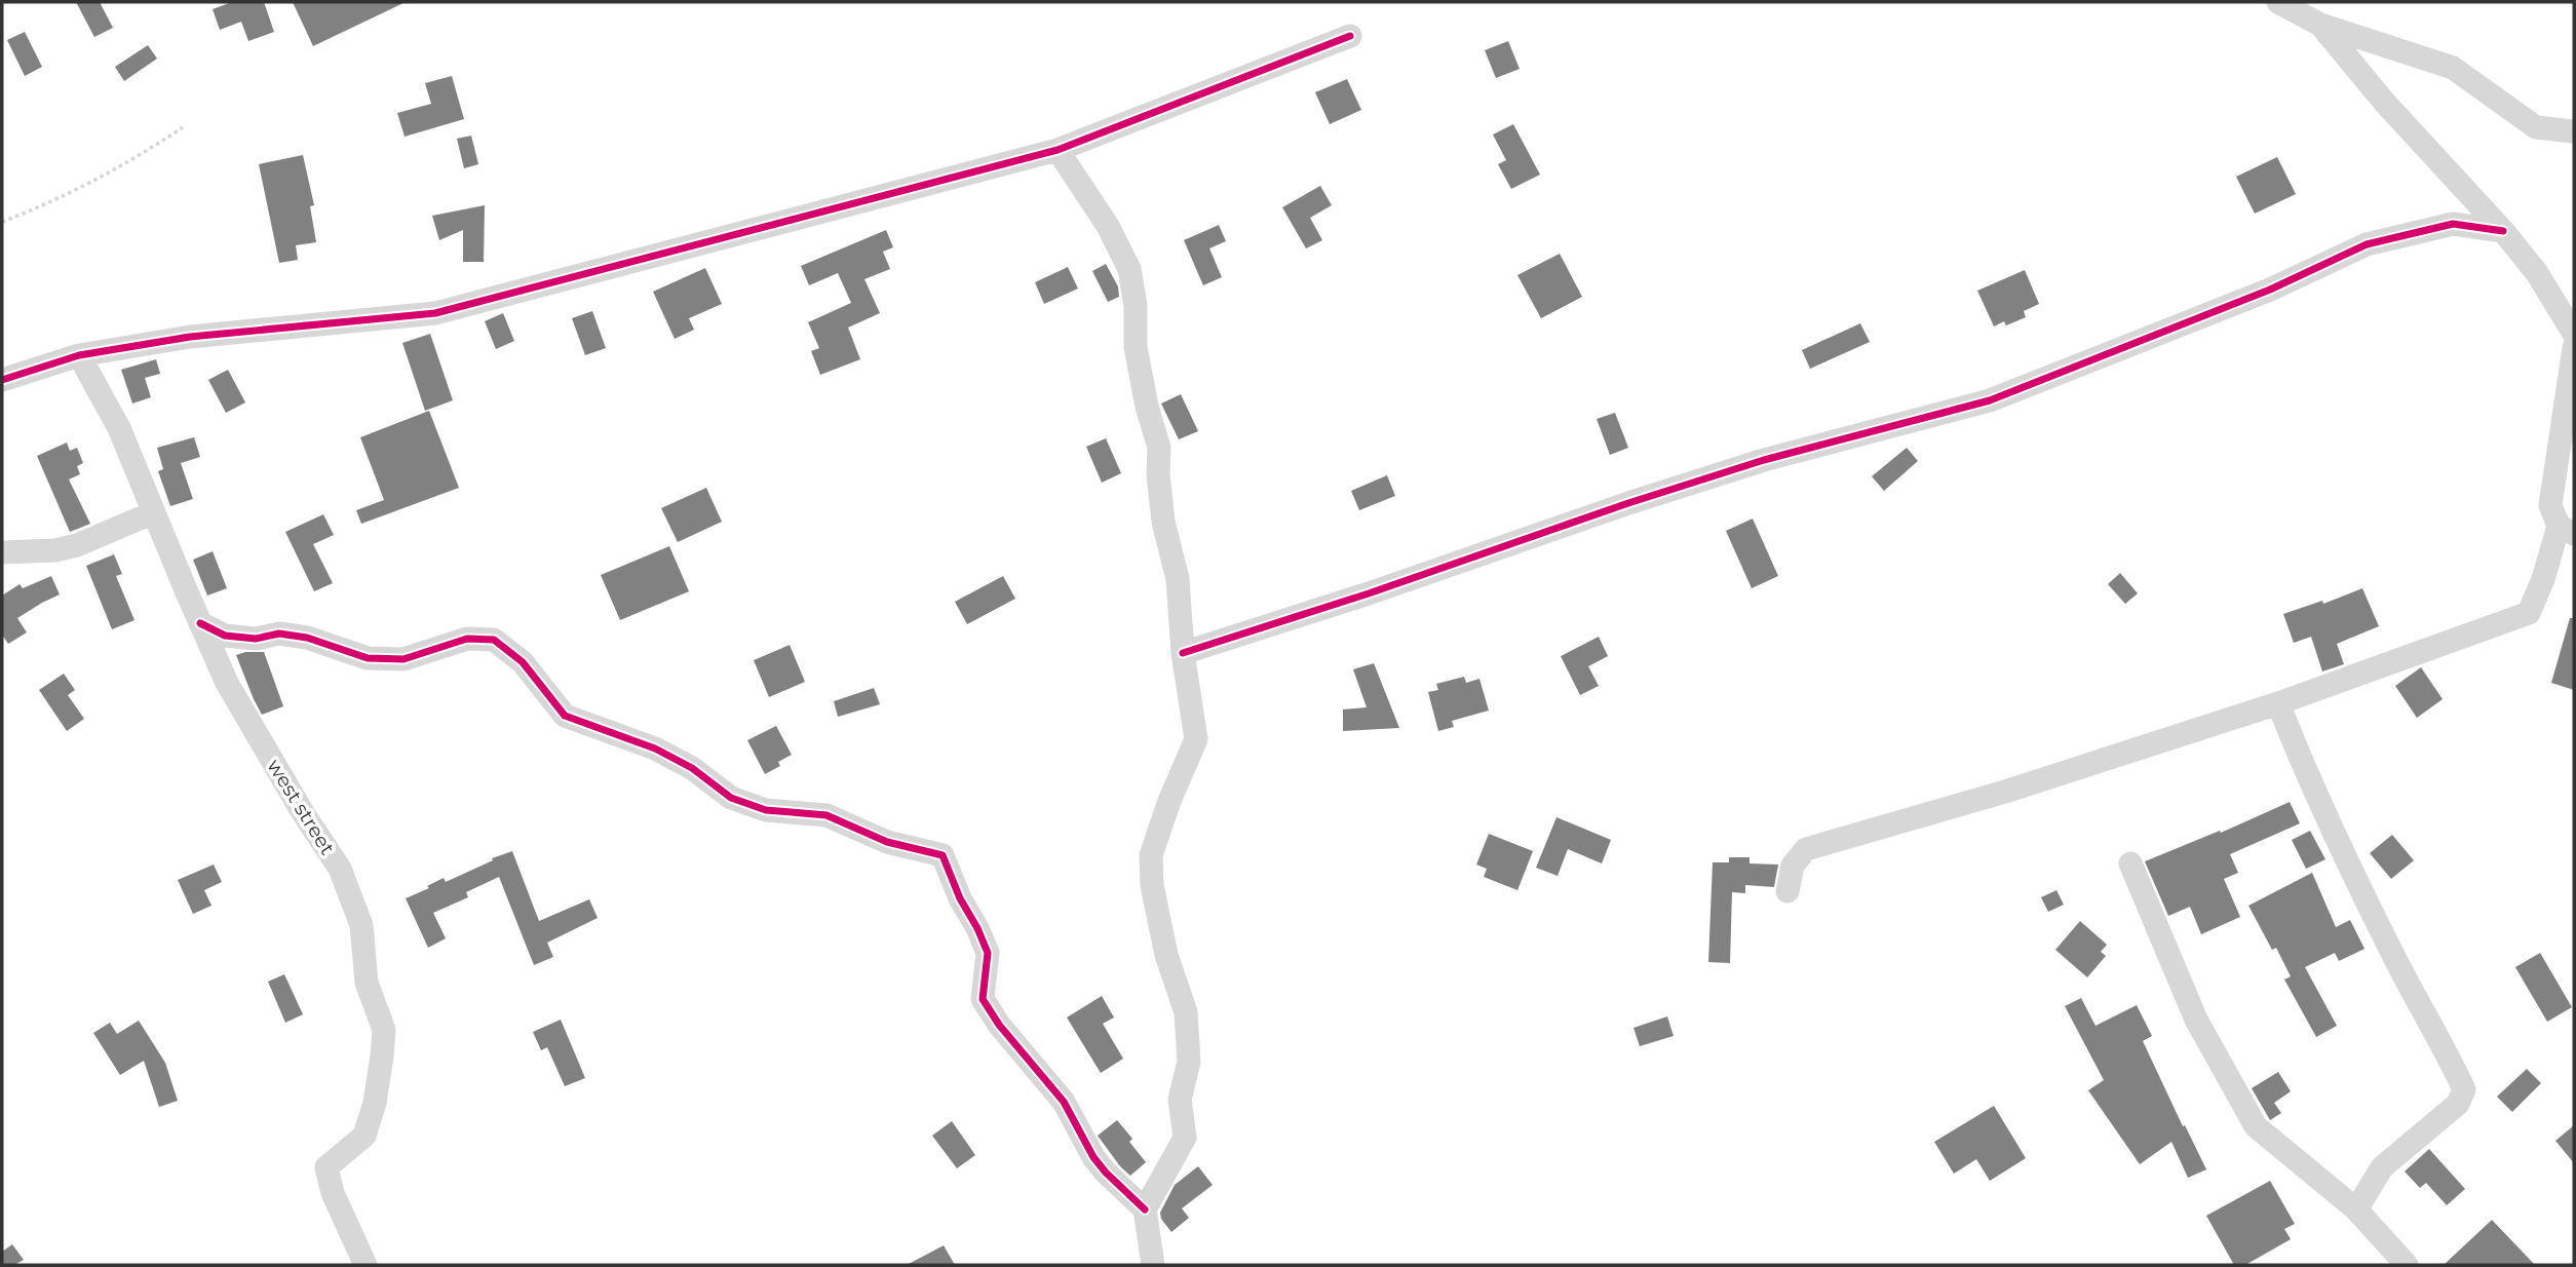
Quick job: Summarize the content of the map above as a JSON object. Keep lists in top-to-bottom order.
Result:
{
  "streets": {
    "street": ["west street"]
  }
}
